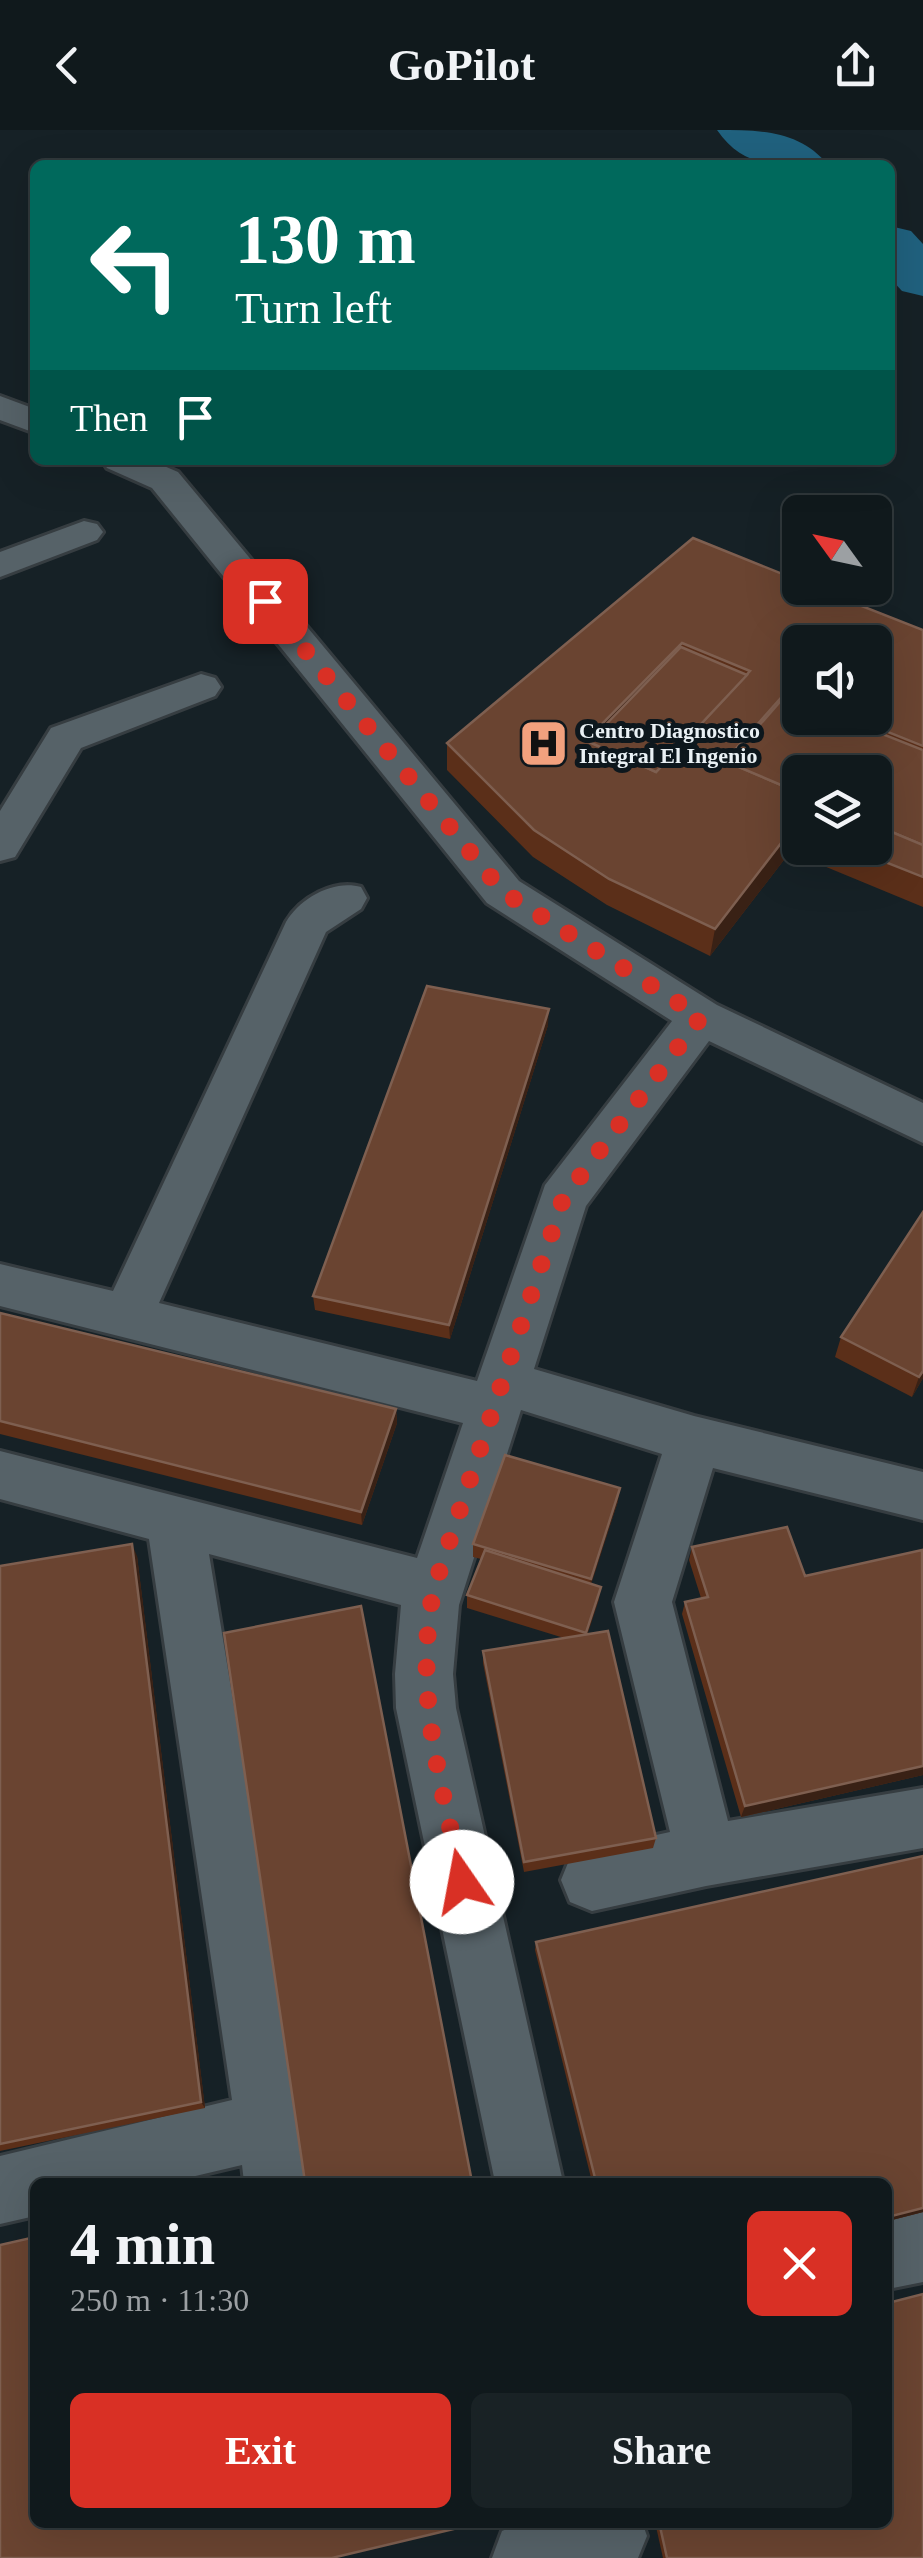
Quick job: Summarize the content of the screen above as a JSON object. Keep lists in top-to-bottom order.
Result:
{
  "places": {
    "hospital": ["Centro Diagnostico Integral El Ingenio"]
  },
  "north": "top left",
  "page": {
    "header": "GoPilot",
    "turn": ["130 m", "Turn left"],
    "then": "Then",
    "heading": ["4 min", "250 m · 11:30"],
    "buttons": ["Exit", "Share"]
  }
}
